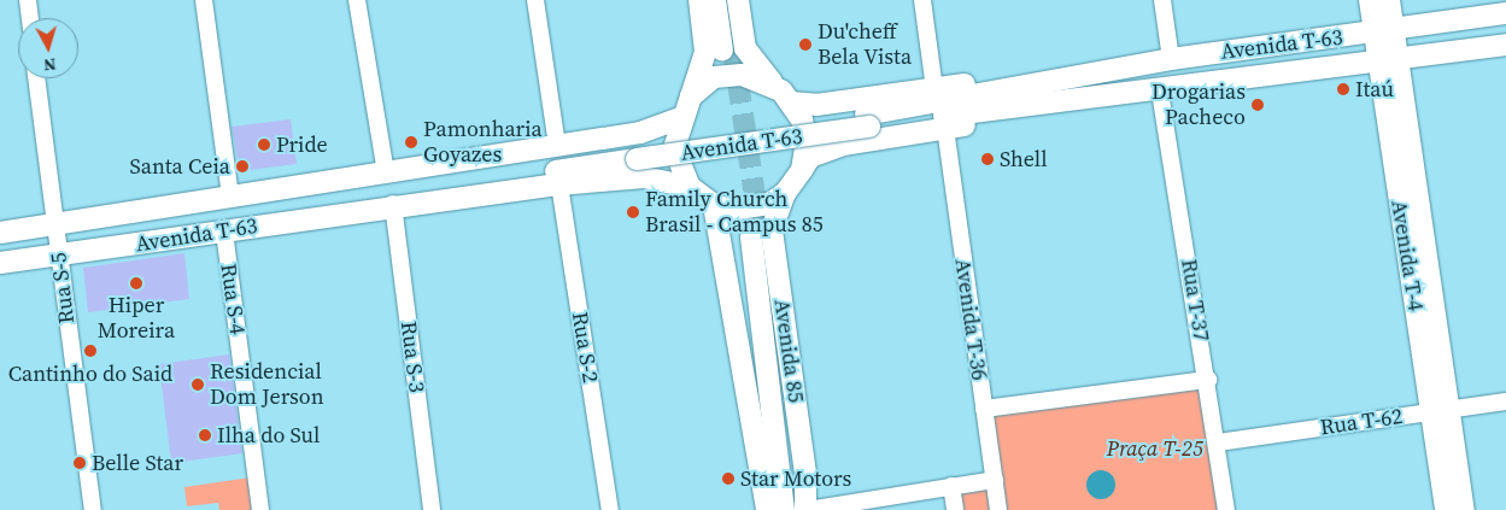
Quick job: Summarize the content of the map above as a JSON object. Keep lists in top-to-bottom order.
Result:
{
  "streets": {
    "main road": ["Avenida T-63", "Avenida T-4", "Avenida 85"],
    "street": [
      "Rua S-5",
      "Rua S-4",
      "Rua T-37",
      "Avenida T-36",
      "Rua S-2",
      "Rua S-3",
      "Rua T-62"
    ]
  },
  "crossings": [
    ["Avenida T-63", "Avenida T-4"],
    ["Avenida T-63", "Rua S-5"],
    ["Avenida T-63", "Rua S-4"],
    ["Avenida T-63", "Rua T-37"],
    ["Avenida T-63", "Avenida T-36"],
    ["Avenida T-63", "Rua S-2"],
    ["Avenida T-63", "Avenida 85"],
    ["Avenida T-63", "Rua S-3"],
    ["Avenida T-4", "Rua T-62"],
    ["Rua T-37", "Rua T-62"]
  ],
  "parks": ["Praça T-25"],
  "places": [
    "Du'cheff Bela Vista",
    "Itaú",
    "Drogarias Pacheco",
    "Pamonharia Goyazes",
    "Pride",
    "Shell",
    "Santa Ceia",
    "Family Church Brasil - Campus 85",
    "Hiper Moreira",
    "Cantinho do Said",
    "Residencial Dom Jerson",
    "Ilha do Sul",
    "Belle Star",
    "Star Motors"
  ],
  "north": "bottom"
}
